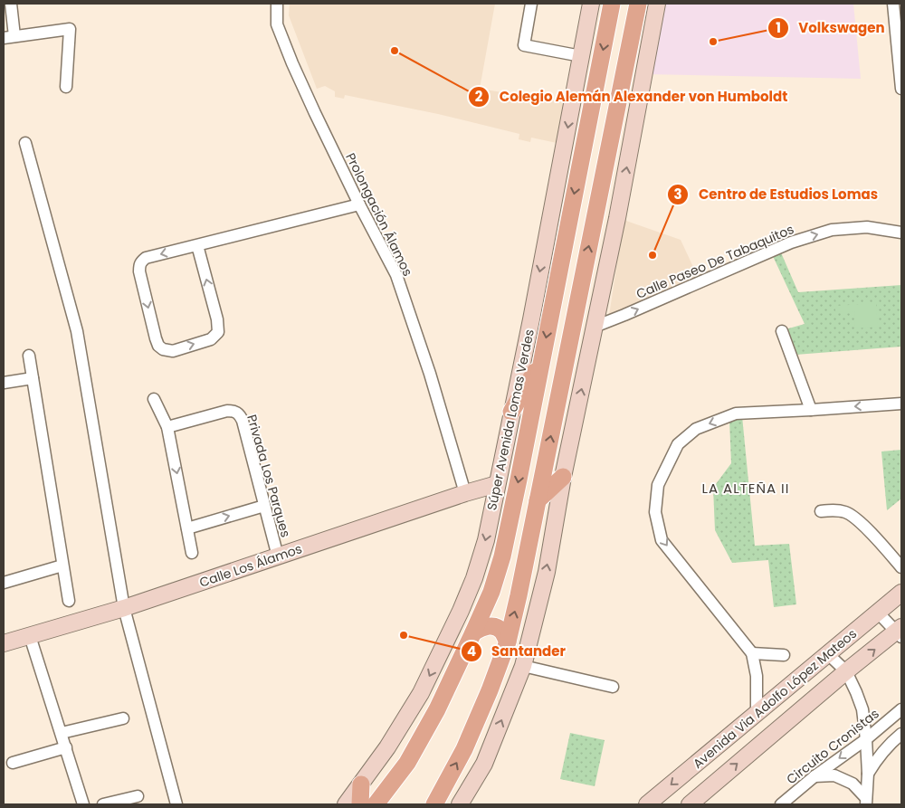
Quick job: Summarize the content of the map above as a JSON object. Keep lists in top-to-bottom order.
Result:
{
  "streets": {
    "main road": ["Súper Avenida Lomas Verdes", "Calle Los Álamos", "Avenida Via Adolfo López Mateos"],
    "street": [
      "Prolongación Álamos",
      "Calle Paseo De Tabaquitos",
      "Privada Los Parques",
      "Circuito Cronistas"
    ]
  },
  "crossings": [
    ["Prolongación Álamos", "Calle Los Álamos"],
    ["Súper Avenida Lomas Verdes", "Calle Los Álamos"],
    ["Privada Los Parques", "Calle Los Álamos"]
  ],
  "one_way": ["Calle Paseo De Tabaquitos"],
  "districts": ["LA ALTEÑA II"],
  "places": [
    "Volkswagen",
    "Colegio Alemán Alexander von Humboldt",
    "Centro de Estudios Lomas",
    "Santander"
  ]
}
